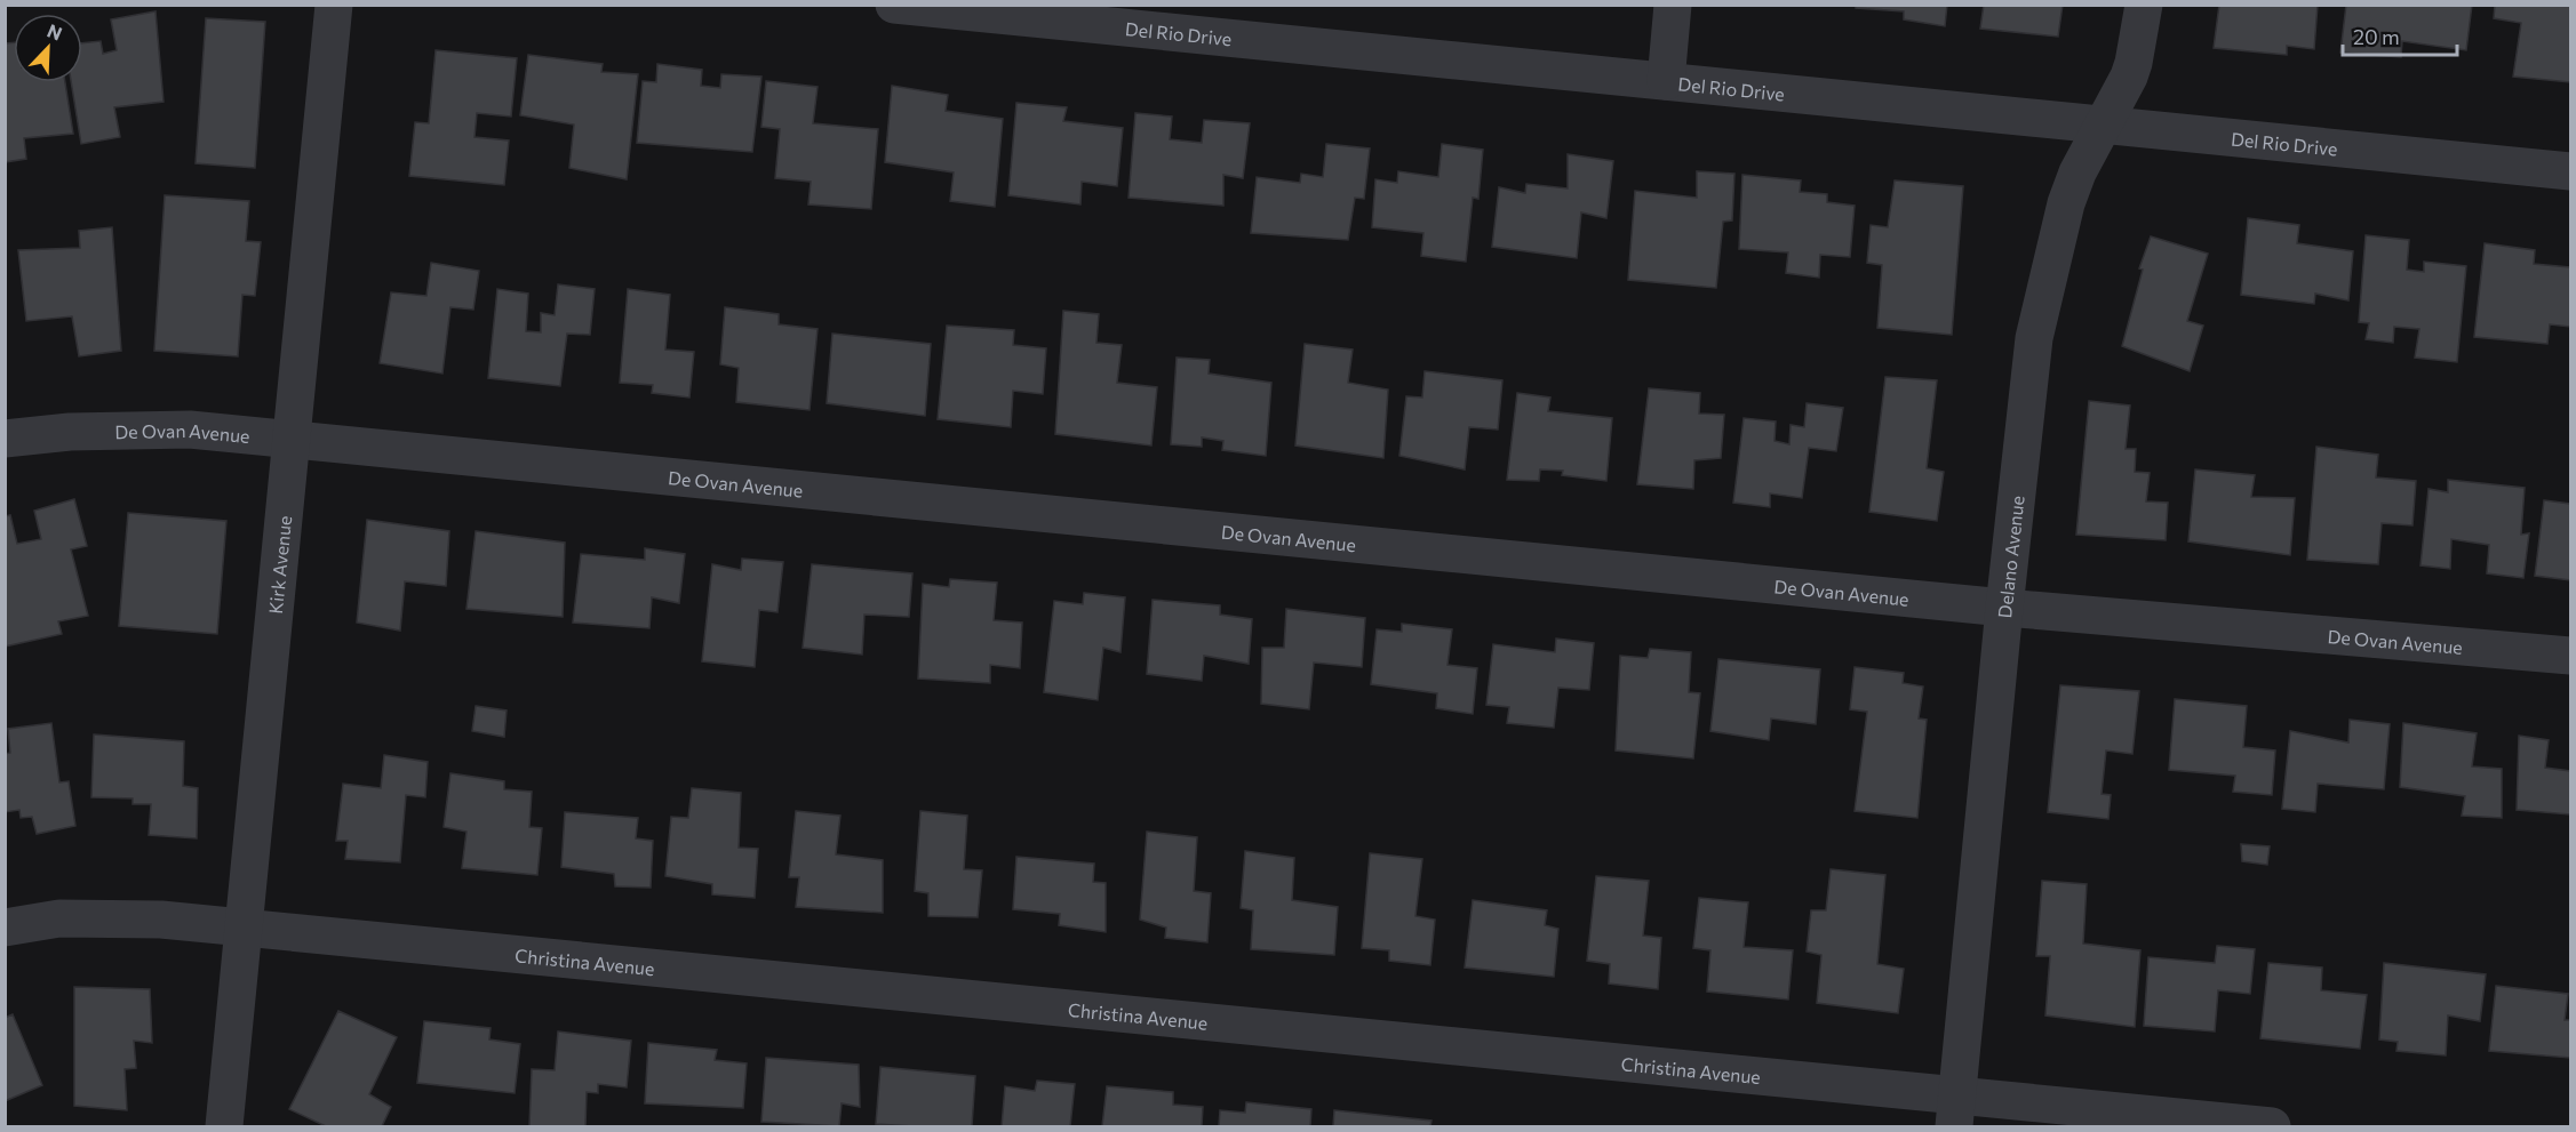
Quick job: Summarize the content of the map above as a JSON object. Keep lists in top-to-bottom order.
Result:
{
  "streets": {
    "street": [
      "Del Rio Drive",
      "De Ovan Avenue",
      "Delano Avenue",
      "Kirk Avenue",
      "Christina Avenue"
    ]
  },
  "crossings": [
    ["Del Rio Drive", "Delano Avenue"],
    ["De Ovan Avenue", "Delano Avenue"],
    ["De Ovan Avenue", "Kirk Avenue"],
    ["Delano Avenue", "Christina Avenue"],
    ["Kirk Avenue", "Christina Avenue"]
  ],
  "scale_bar": "20 m",
  "north": "top right"
}
